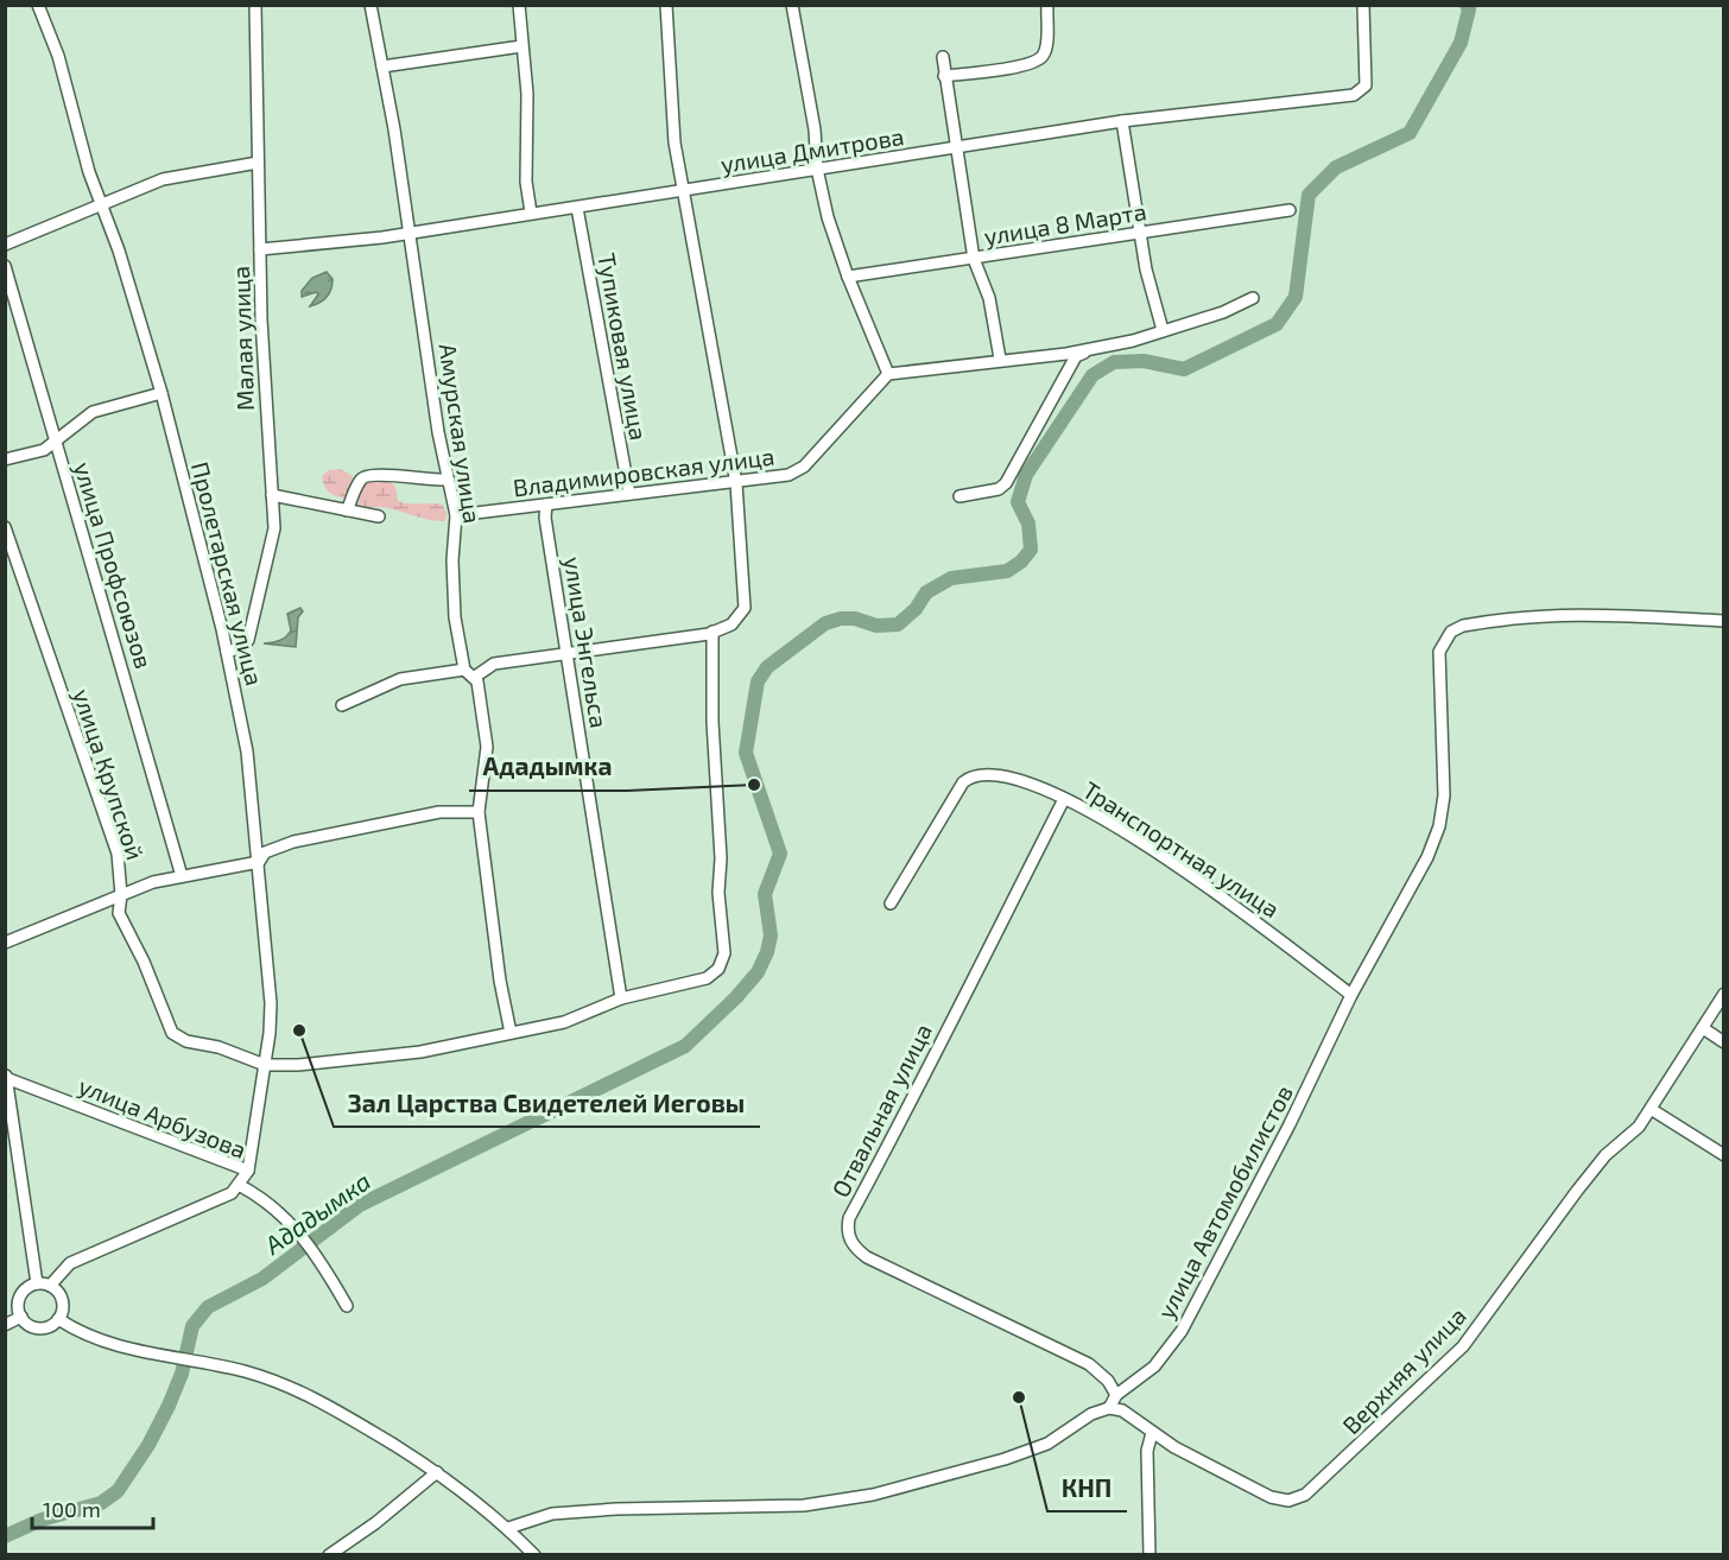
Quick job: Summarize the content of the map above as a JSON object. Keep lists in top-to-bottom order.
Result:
{
  "streets": {
    "street": [
      "улица Дмитрова",
      "улица 8 Марта",
      "Малая улица",
      "Тупиковая улица",
      "Амурская улица",
      "Владимировская улица",
      "улица Профсоюзов",
      "Пролетарская улица",
      "улица Энгельса",
      "улица Крупской",
      "Транспортная улица",
      "Отвальная улица",
      "улица Арбузова",
      "улица Автомобилистов",
      "Верхняя улица"
    ]
  },
  "crossings": [
    ["улица Дмитрова", "Малая улица"],
    ["улица Дмитрова", "Тупиковая улица"],
    ["улица Дмитрова", "Амурская улица"],
    ["Малая улица", "Пролетарская улица"],
    ["Тупиковая улица", "Владимировская улица"],
    ["Амурская улица", "Владимировская улица"],
    ["Амурская улица", "улица Крупской"],
    ["Владимировская улица", "улица Энгельса"],
    ["Пролетарская улица", "улица Крупской"],
    ["Пролетарская улица", "улица Арбузова"],
    ["улица Энгельса", "улица Крупской"],
    ["Транспортная улица", "Отвальная улица"],
    ["Транспортная улица", "улица Автомобилистов"],
    ["Отвальная улица", "улица Автомобилистов"],
    ["улица Автомобилистов", "Верхняя улица"]
  ],
  "water": ["Ададымка"],
  "places": ["Ададымка", "Зал Царства Свидетелей Иеговы", "КНП"],
  "scale_bar": "100 m"
}
